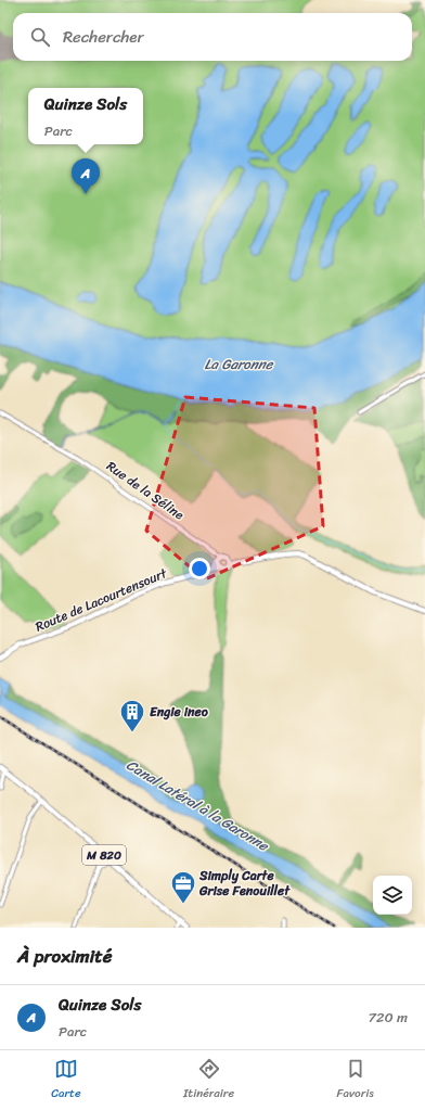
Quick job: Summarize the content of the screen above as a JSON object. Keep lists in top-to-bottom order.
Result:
{
  "streets": {
    "main road": ["Route de Lacourtensourt", "M 820"],
    "street": ["Rue de la Séline"]
  },
  "crossings": [
    ["Rue de la Séline", "Route de Lacourtensourt"]
  ],
  "water": ["La Garonne", "Canal Latéral à la Garonne"],
  "places": {
    "building": ["Engie ineo"],
    "office": ["Simply Carte Grise Fenouillet"]
  },
  "page": {
    "search": "Rechercher",
    "popup": ["Quinze Sols", "Parc"],
    "pins": "A",
    "heading": "À proximité",
    "list": [
      {
        "mark": "A",
        "name": "Quinze Sols",
        "note": "Parc",
        "value": "720 m"
      }
    ],
    "nav": ["Carte", "Itinéraire", "Favoris"]
  }
}
